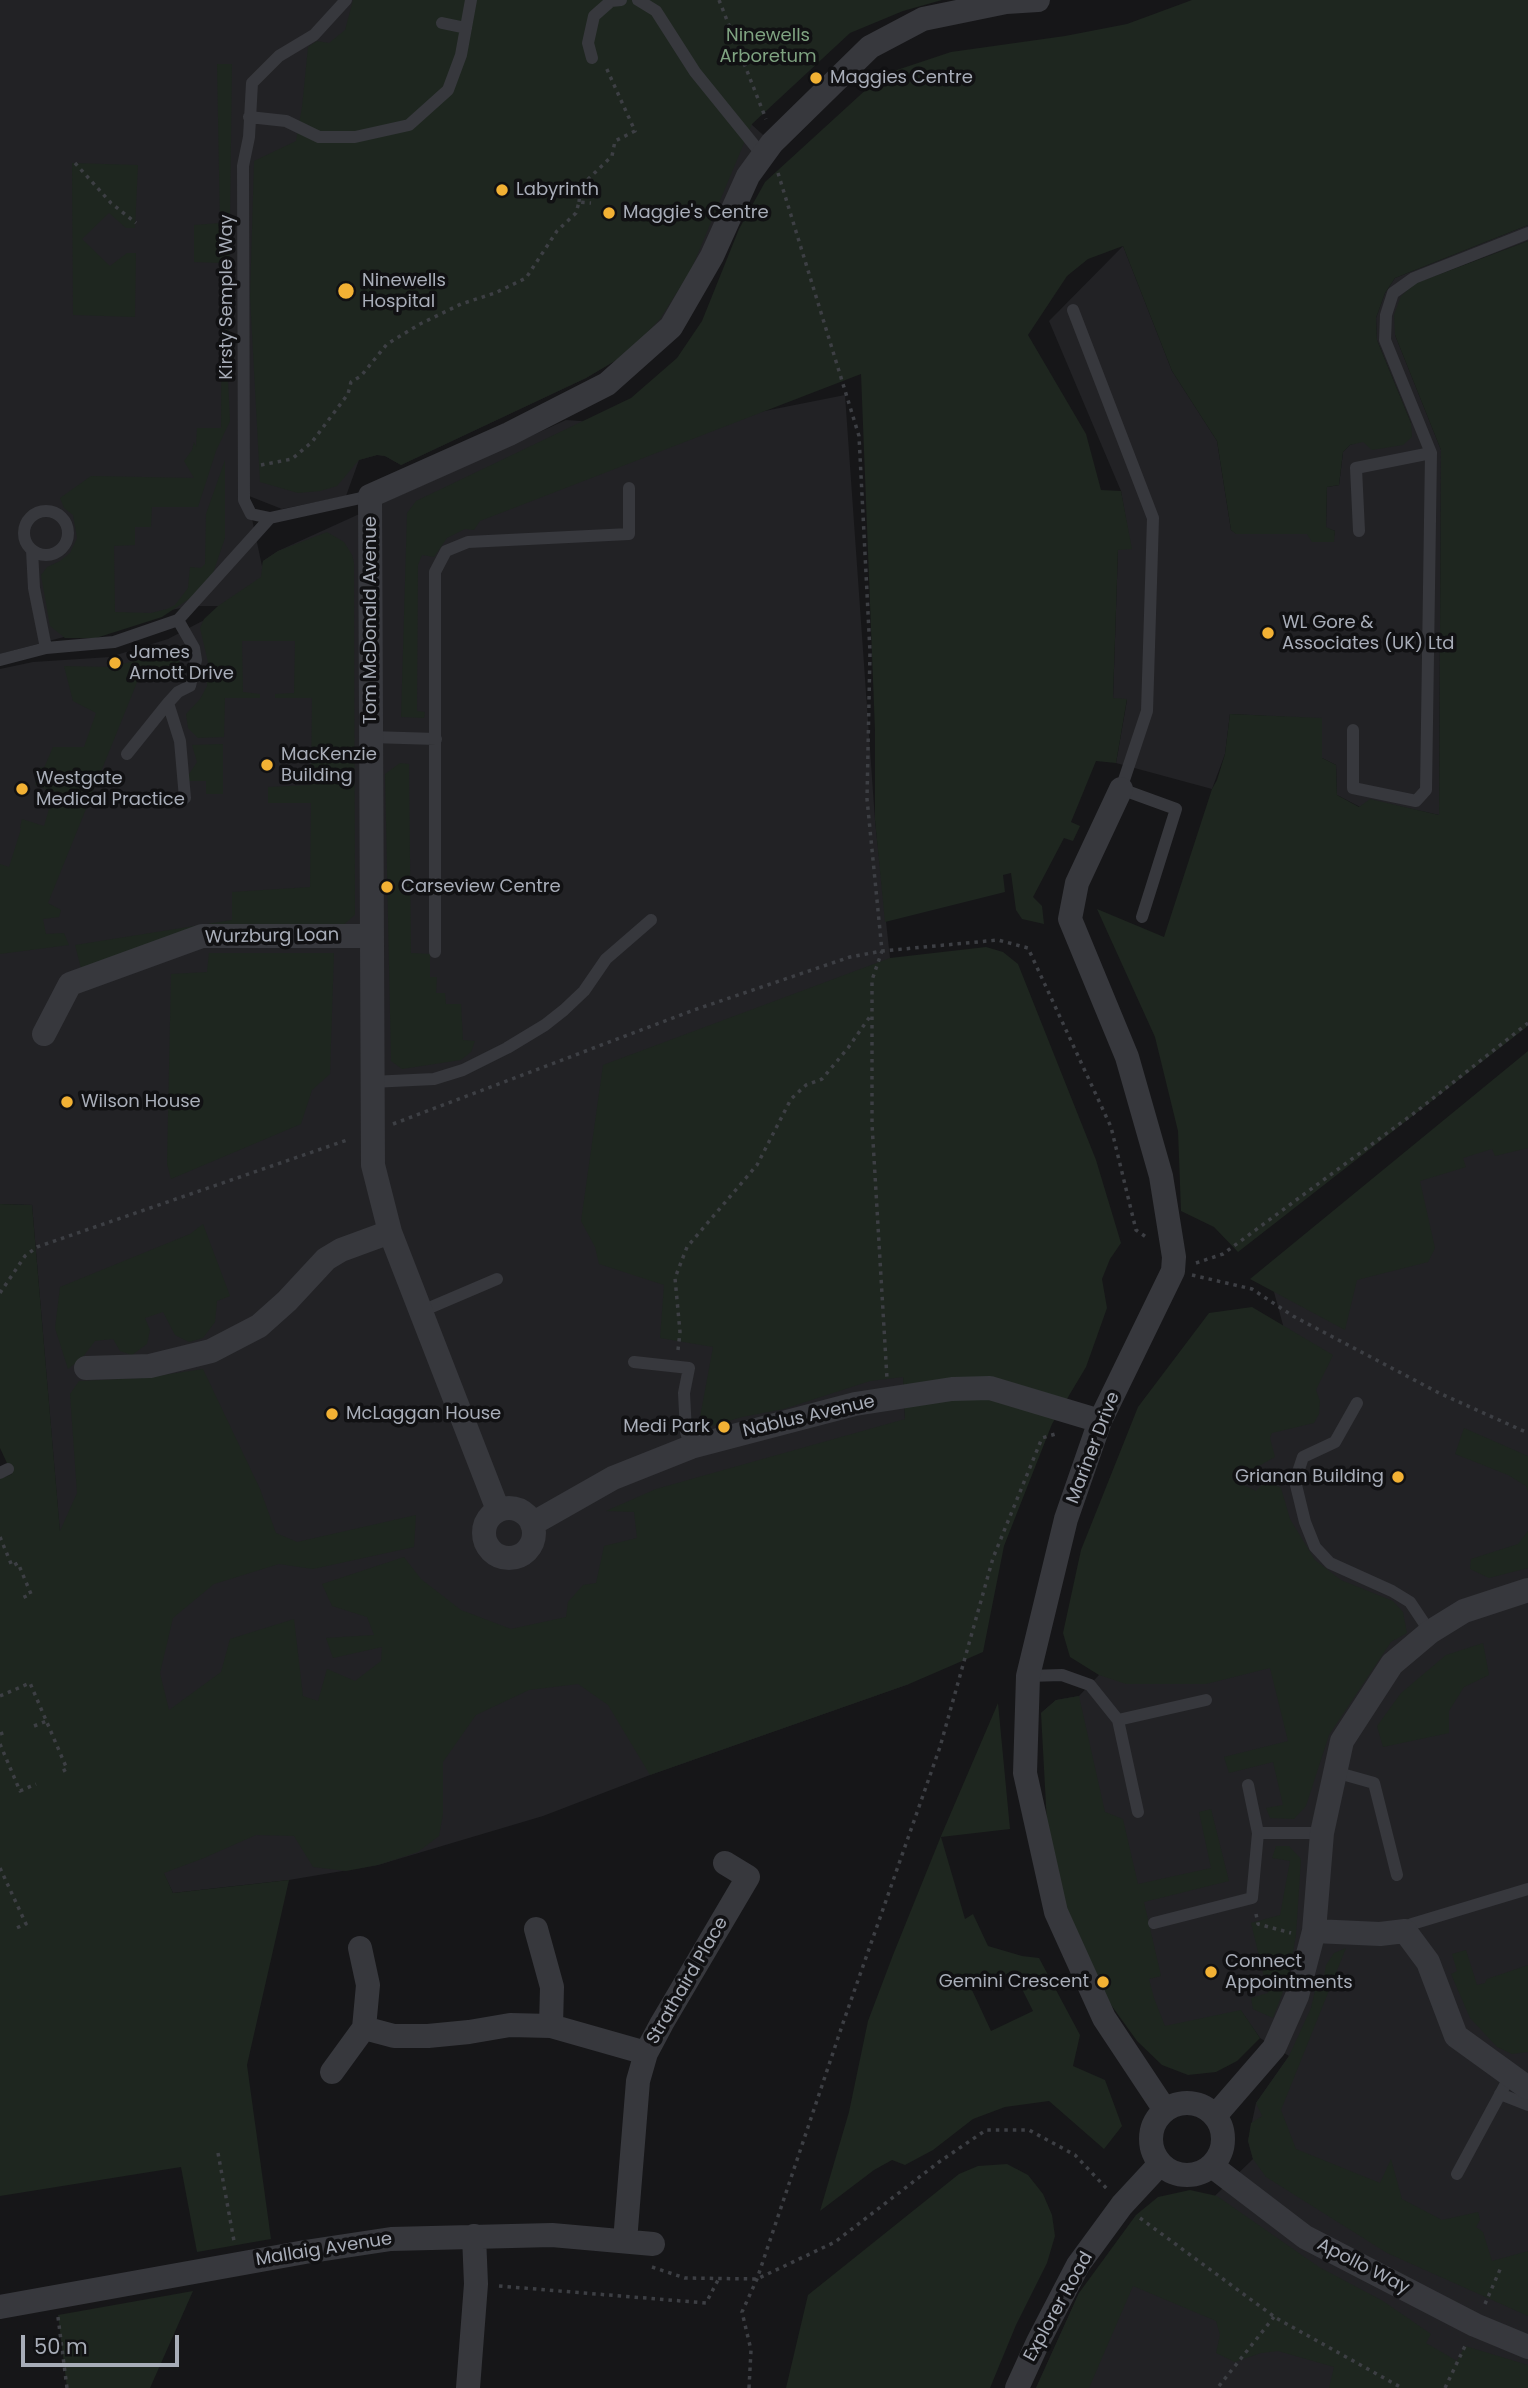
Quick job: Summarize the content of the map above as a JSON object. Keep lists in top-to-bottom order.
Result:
{
  "streets": {
    "street": [
      "Tom McDonald Avenue",
      "Wurzburg Loan",
      "Nablus Avenue",
      "Mariner Drive",
      "Strathaird Place",
      "Mallaig Avenue",
      "Apollo Way",
      "Explorer Road"
    ],
    "lane": ["Kirsty Semple Way"]
  },
  "crossings": [
    ["Tom McDonald Avenue", "Wurzburg Loan"],
    ["Tom McDonald Avenue", "Nablus Avenue"],
    ["Nablus Avenue", "Mariner Drive"],
    ["Mariner Drive", "Apollo Way"],
    ["Mariner Drive", "Explorer Road"],
    ["Strathaird Place", "Mallaig Avenue"],
    ["Apollo Way", "Explorer Road"]
  ],
  "parks": ["Ninewells Arboretum"],
  "places": [
    "Maggies Centre",
    "Labyrinth",
    "Maggie's Centre",
    "Ninewells Hospital",
    "WL Gore & Associates (UK) Ltd",
    "James Arnott Drive",
    "MacKenzie Building",
    "Westgate Medical Practice",
    "Carseview Centre",
    "Wilson House",
    "McLaggan House",
    "Medi Park",
    "Grianan Building",
    "Connect Appointments",
    "Gemini Crescent"
  ],
  "scale_bar": "50 m"
}
